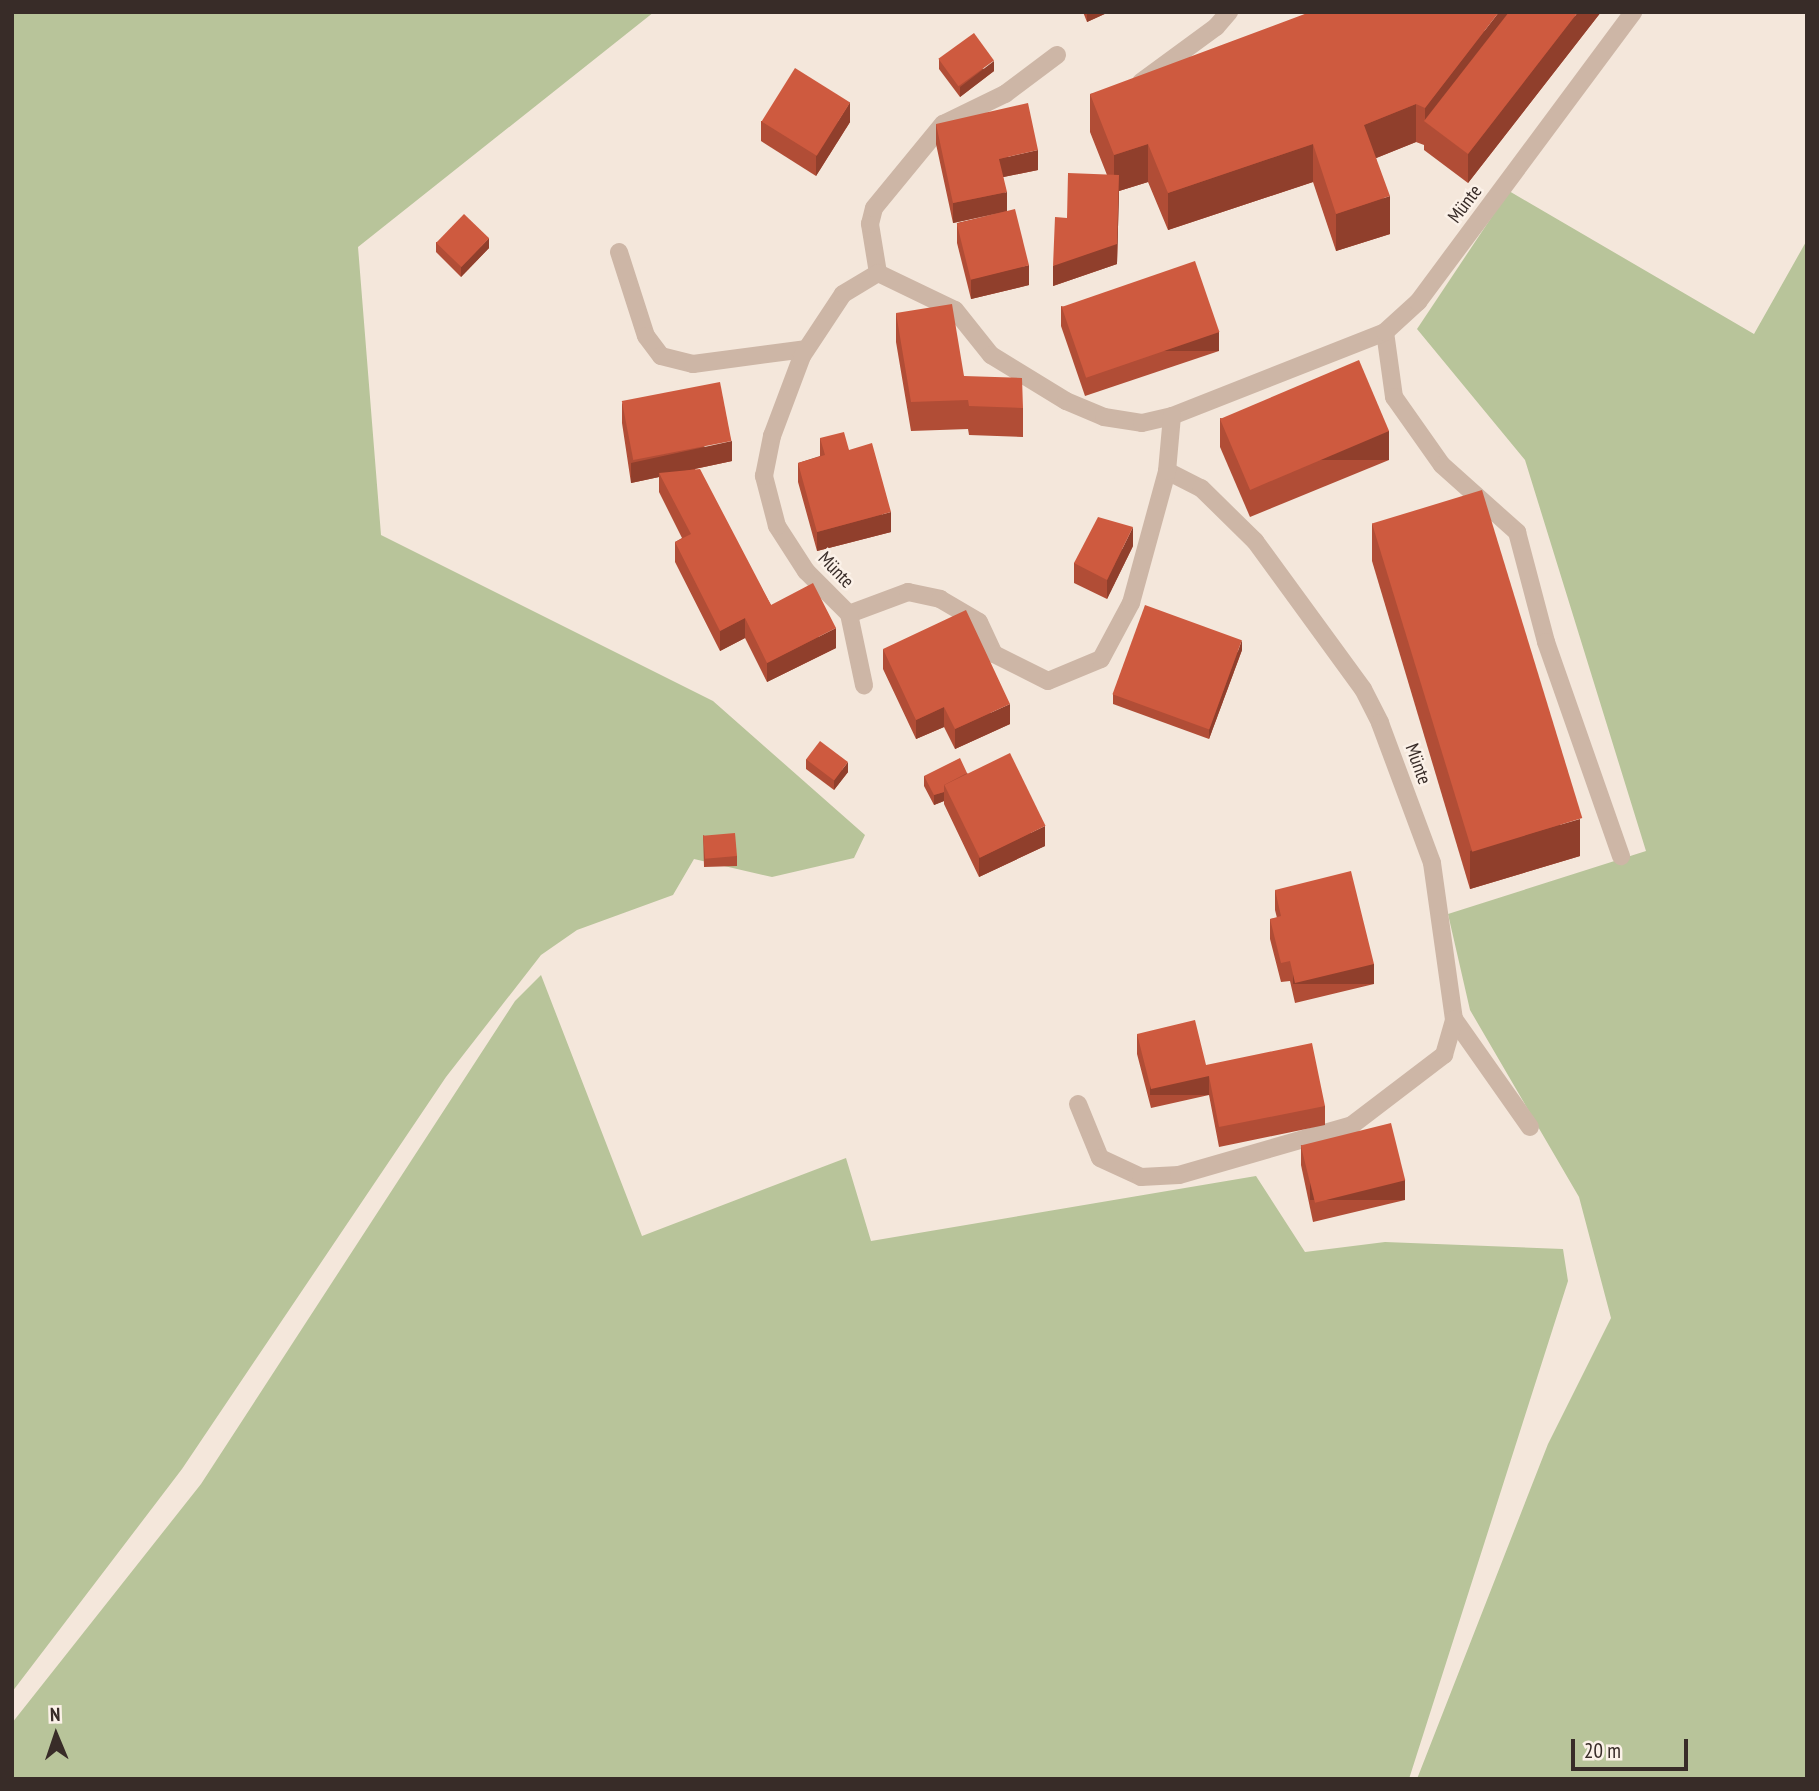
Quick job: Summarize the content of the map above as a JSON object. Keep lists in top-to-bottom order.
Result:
{
  "streets": {
    "street": ["Münte"]
  },
  "scale_bar": "20 m",
  "north": "top"
}
